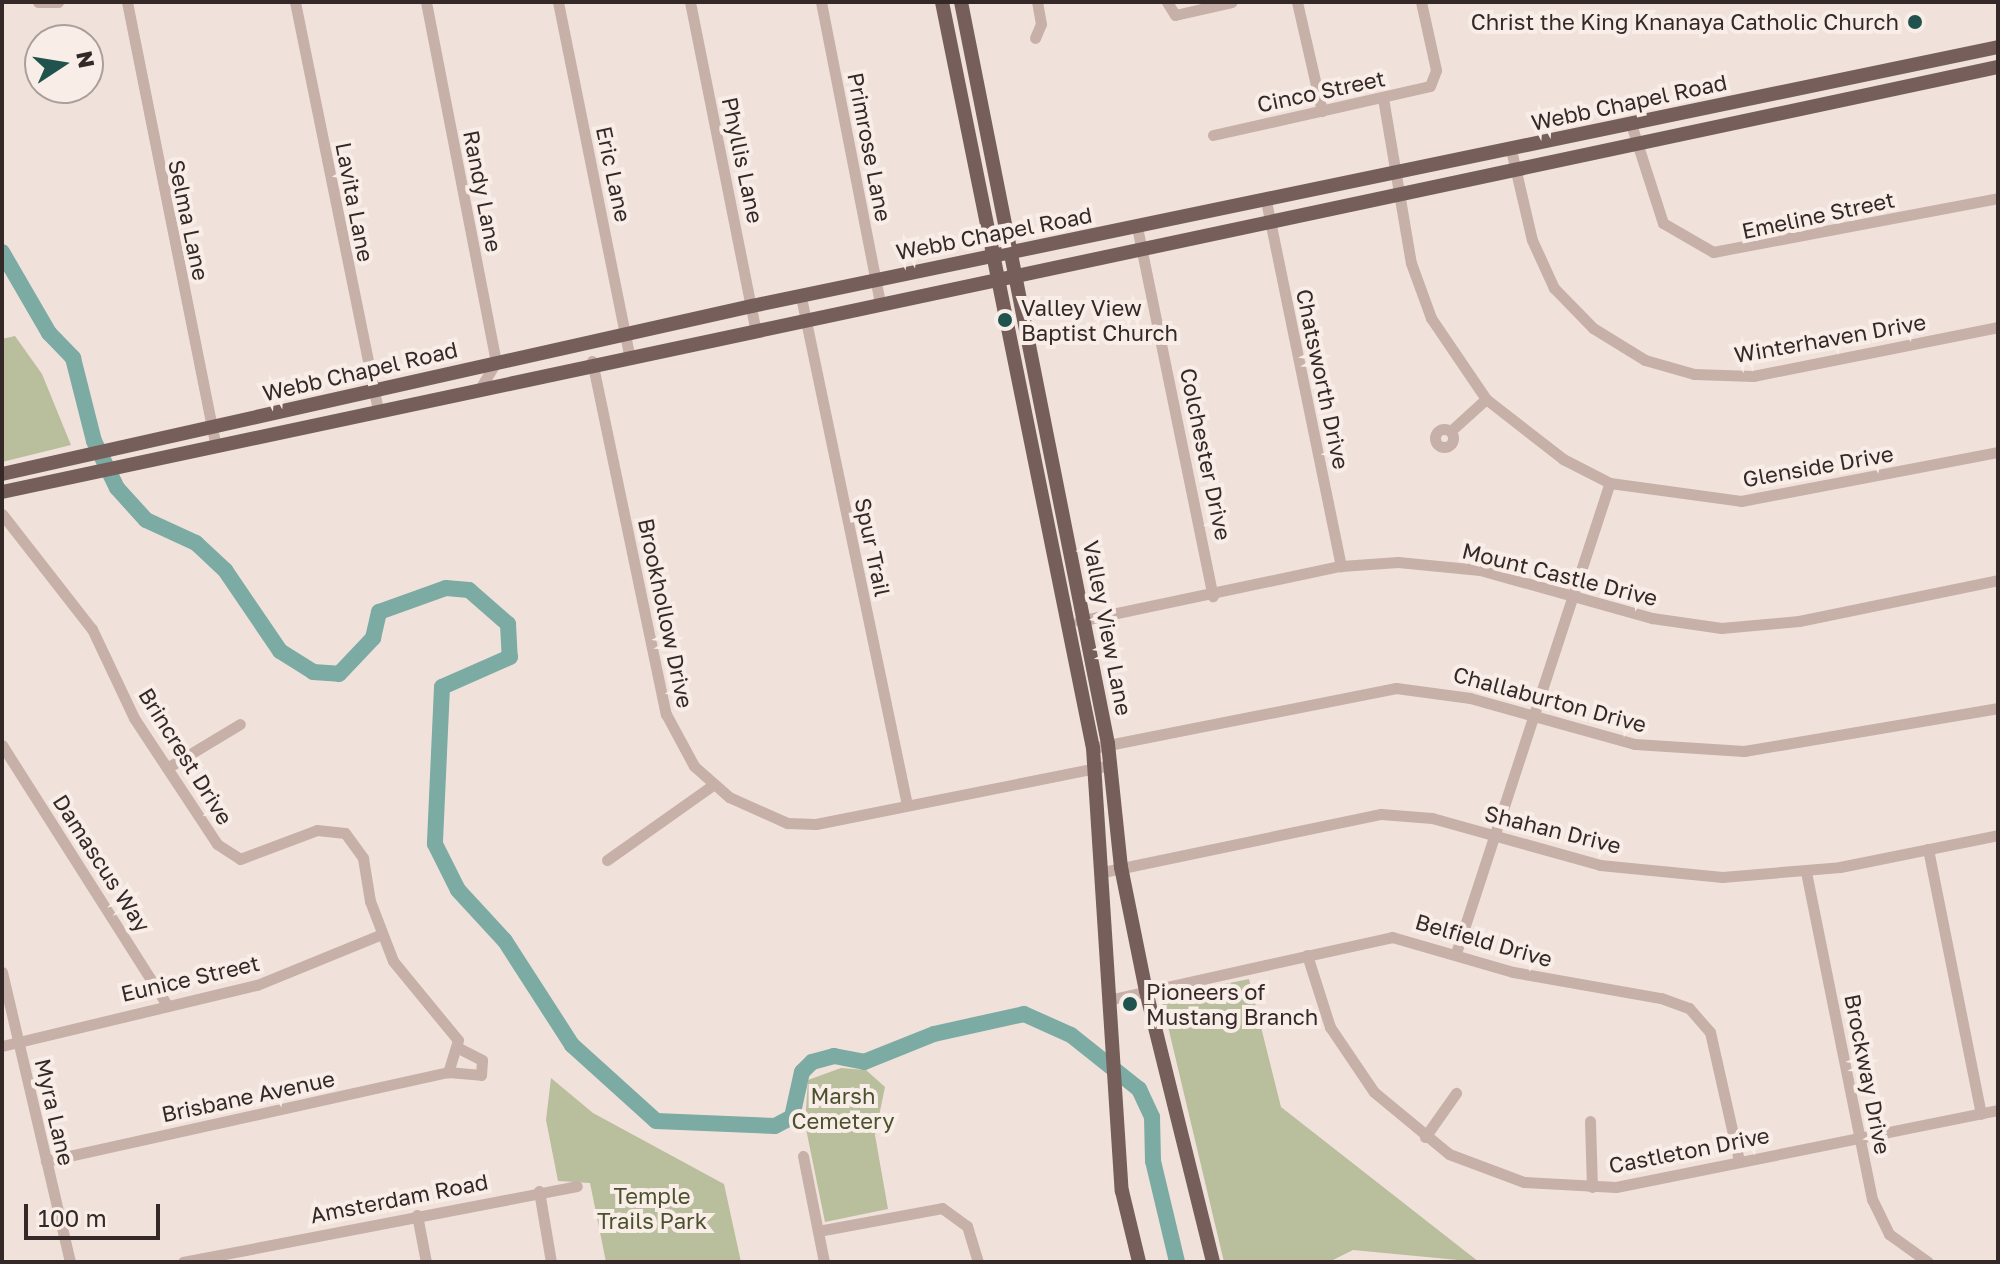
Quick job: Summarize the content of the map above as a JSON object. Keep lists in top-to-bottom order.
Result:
{
  "streets": {
    "main road": ["Webb Chapel Road", "Valley View Lane"],
    "street": [
      "Cinco Street",
      "Primrose Lane",
      "Phyllis Lane",
      "Eric Lane",
      "Randy Lane",
      "Lavita Lane",
      "Emeline Street",
      "Selma Lane",
      "Winterhaven Drive",
      "Chatsworth Drive",
      "Colchester Drive",
      "Glenside Drive",
      "Spur Trail",
      "Mount Castle Drive",
      "Brookhollow Drive",
      "Challaburton Drive",
      "Brincrest Drive",
      "Shahan Drive",
      "Damascus Way",
      "Belfield Drive",
      "Eunice Street",
      "Brockway Drive",
      "Brisbane Avenue",
      "Myra Lane",
      "Castleton Drive",
      "Amsterdam Road"
    ]
  },
  "crossings": [
    ["Cinco Street", "Glenside Drive"],
    ["Webb Chapel Road", "Primrose Lane"],
    ["Webb Chapel Road", "Phyllis Lane"],
    ["Webb Chapel Road", "Eric Lane"],
    ["Webb Chapel Road", "Randy Lane"],
    ["Webb Chapel Road", "Lavita Lane"],
    ["Webb Chapel Road", "Emeline Street"],
    ["Webb Chapel Road", "Selma Lane"],
    ["Webb Chapel Road", "Winterhaven Drive"],
    ["Webb Chapel Road", "Chatsworth Drive"],
    ["Webb Chapel Road", "Colchester Drive"],
    ["Webb Chapel Road", "Glenside Drive"],
    ["Webb Chapel Road", "Spur Trail"],
    ["Webb Chapel Road", "Brookhollow Drive"],
    ["Webb Chapel Road", "Valley View Lane"],
    ["Chatsworth Drive", "Mount Castle Drive"],
    ["Colchester Drive", "Mount Castle Drive"],
    ["Spur Trail", "Brookhollow Drive"],
    ["Mount Castle Drive", "Valley View Lane"],
    ["Brookhollow Drive", "Valley View Lane"],
    ["Valley View Lane", "Challaburton Drive"],
    ["Valley View Lane", "Shahan Drive"],
    ["Valley View Lane", "Belfield Drive"],
    ["Brincrest Drive", "Eunice Street"],
    ["Brincrest Drive", "Brisbane Avenue"],
    ["Shahan Drive", "Brockway Drive"],
    ["Damascus Way", "Eunice Street"],
    ["Belfield Drive", "Castleton Drive"],
    ["Eunice Street", "Myra Lane"],
    ["Brockway Drive", "Castleton Drive"],
    ["Brisbane Avenue", "Myra Lane"]
  ],
  "parks": ["Marsh Cemetery", "Temple Trails Park"],
  "places": ["Christ the King Knanaya Catholic Church", "Valley View Baptist Church", "Pioneers of Mustang Branch"],
  "scale_bar": "100 m",
  "north": "right"
}
